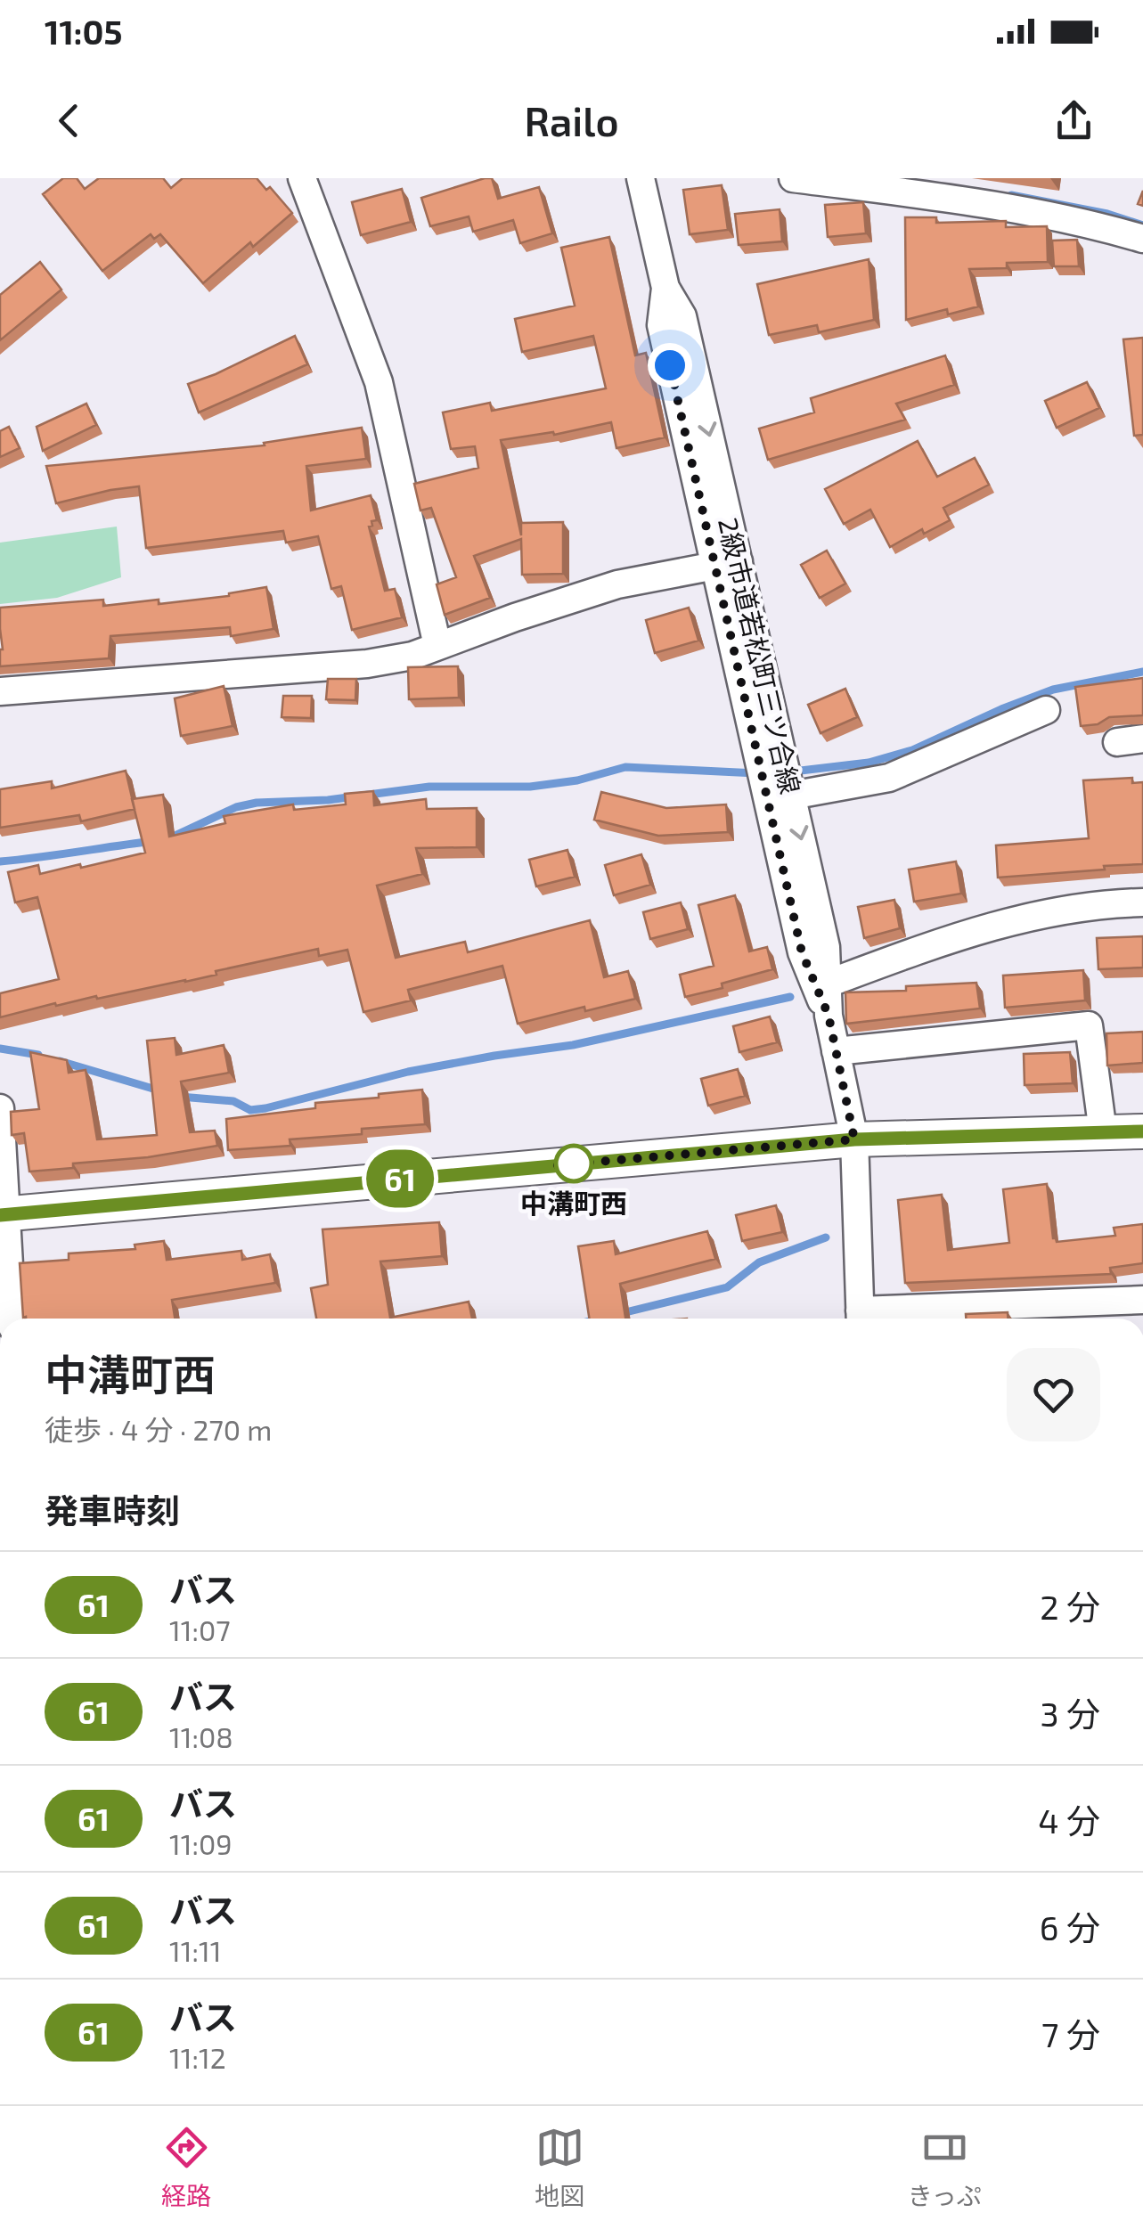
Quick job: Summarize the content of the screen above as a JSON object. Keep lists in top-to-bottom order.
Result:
{
  "streets": {
    "street": ["2級市道若松町三ツ合線"]
  },
  "places": ["中溝町西"],
  "lines": ["bus line 61"],
  "page": {
    "status": "11:05",
    "header": "Railo",
    "on_map": "61",
    "heading": [
      ["中溝町西", "徒歩 · 4 分 · 270 m"],
      "発車時刻"
    ],
    "list": [
      {
        "mark": "61",
        "name": "バス",
        "note": "11:07",
        "value": "2 分"
      },
      {
        "mark": "61",
        "name": "バス",
        "note": "11:08",
        "value": "3 分"
      },
      {
        "mark": "61",
        "name": "バス",
        "note": "11:09",
        "value": "4 分"
      },
      {
        "mark": "61",
        "name": "バス",
        "note": "11:11",
        "value": "6 分"
      },
      {
        "mark": "61",
        "name": "バス",
        "note": "11:12",
        "value": "7 分"
      }
    ],
    "tabs": ["経路", "地図", "きっぷ"]
  }
}
